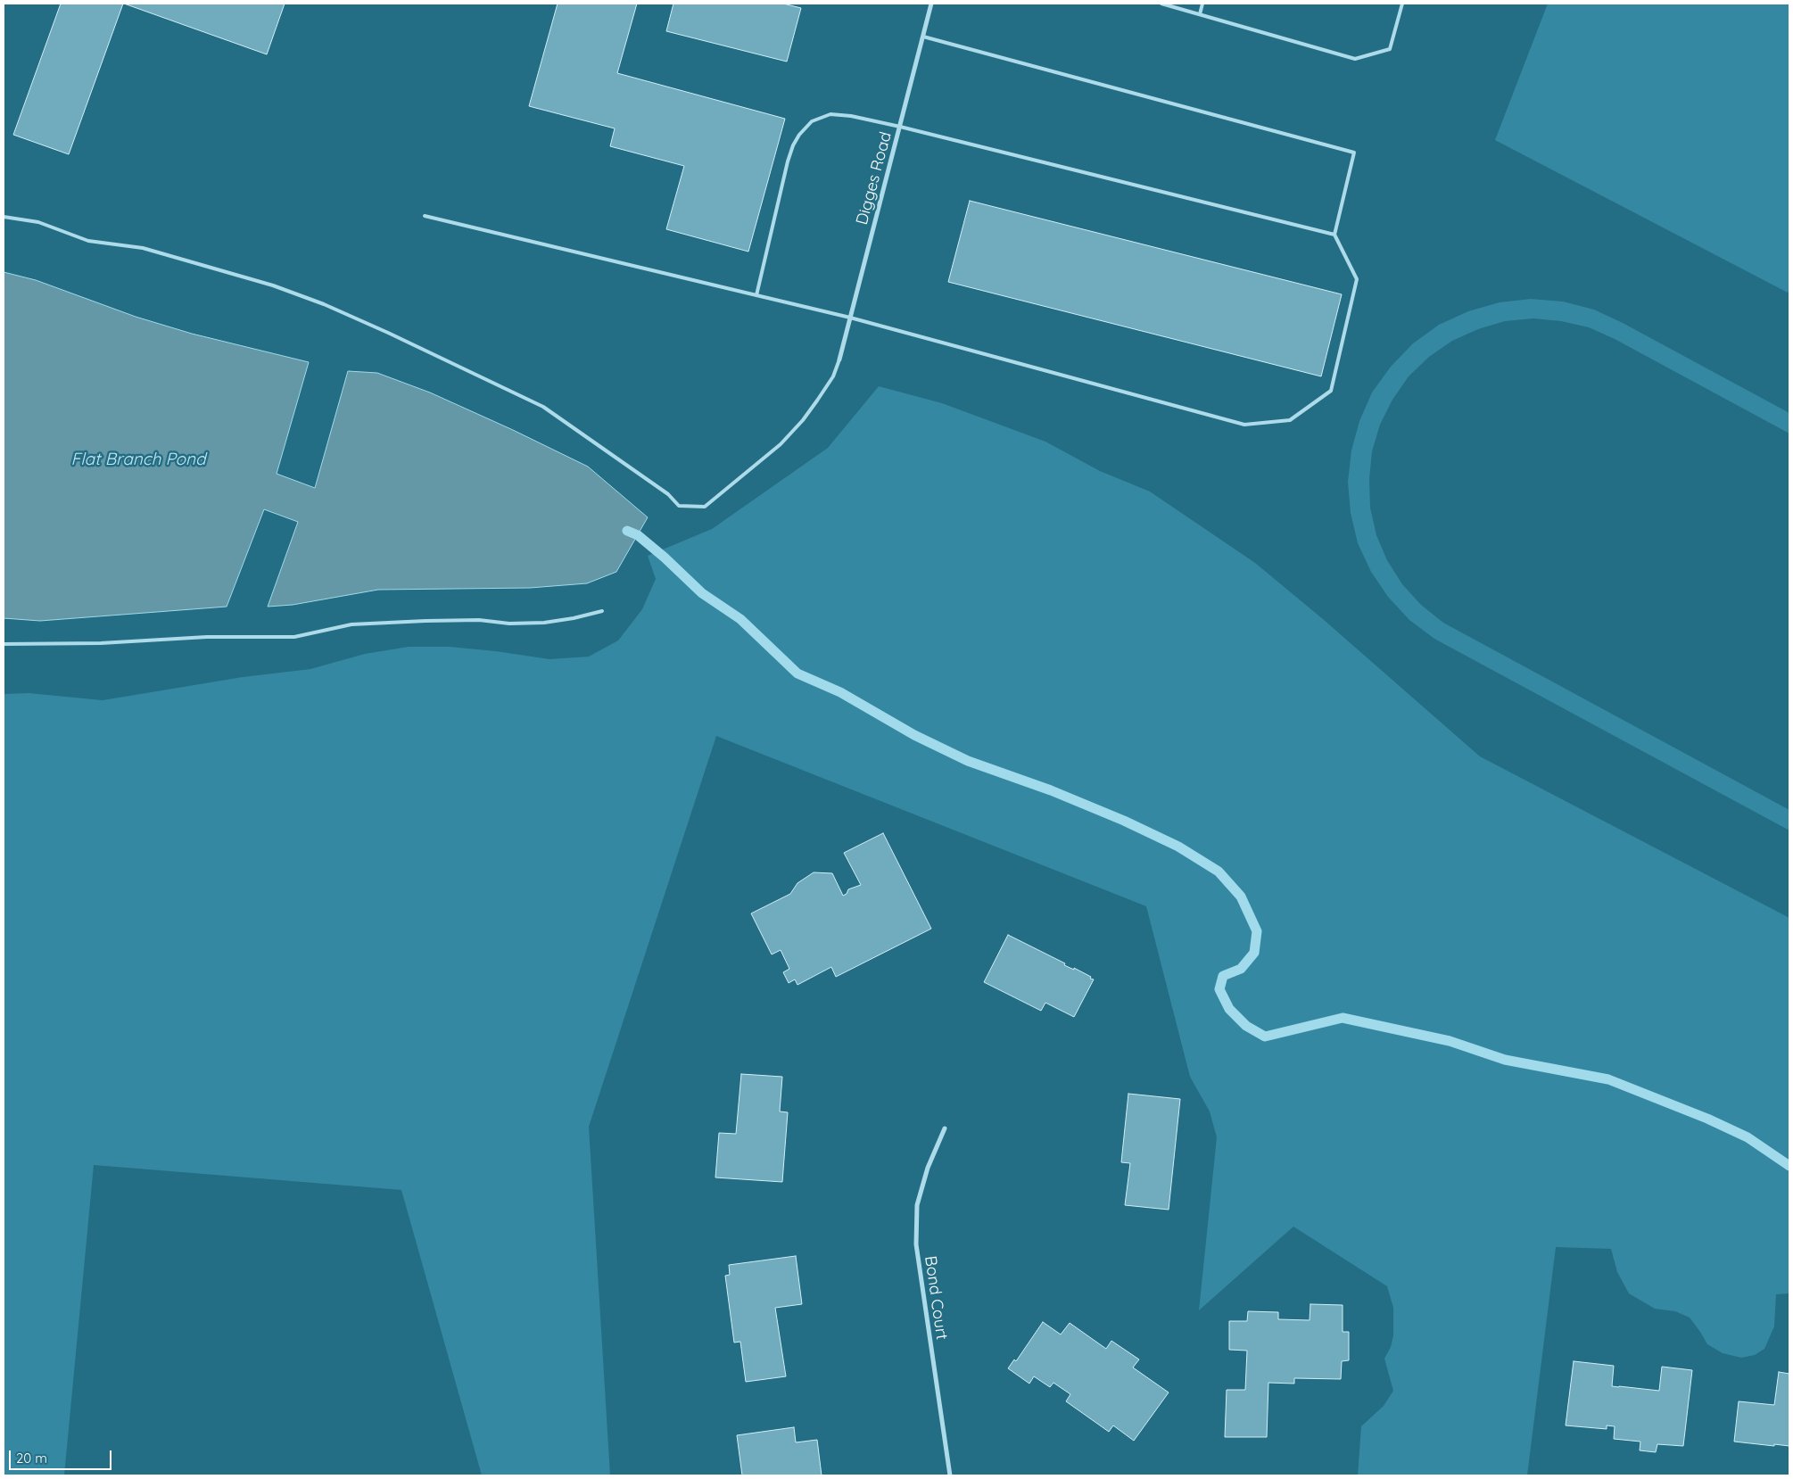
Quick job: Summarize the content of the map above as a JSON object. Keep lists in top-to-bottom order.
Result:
{
  "streets": {
    "street": ["Digges Road", "Bond Court"]
  },
  "water": ["Flat Branch Pond"],
  "scale_bar": "20 m"
}
